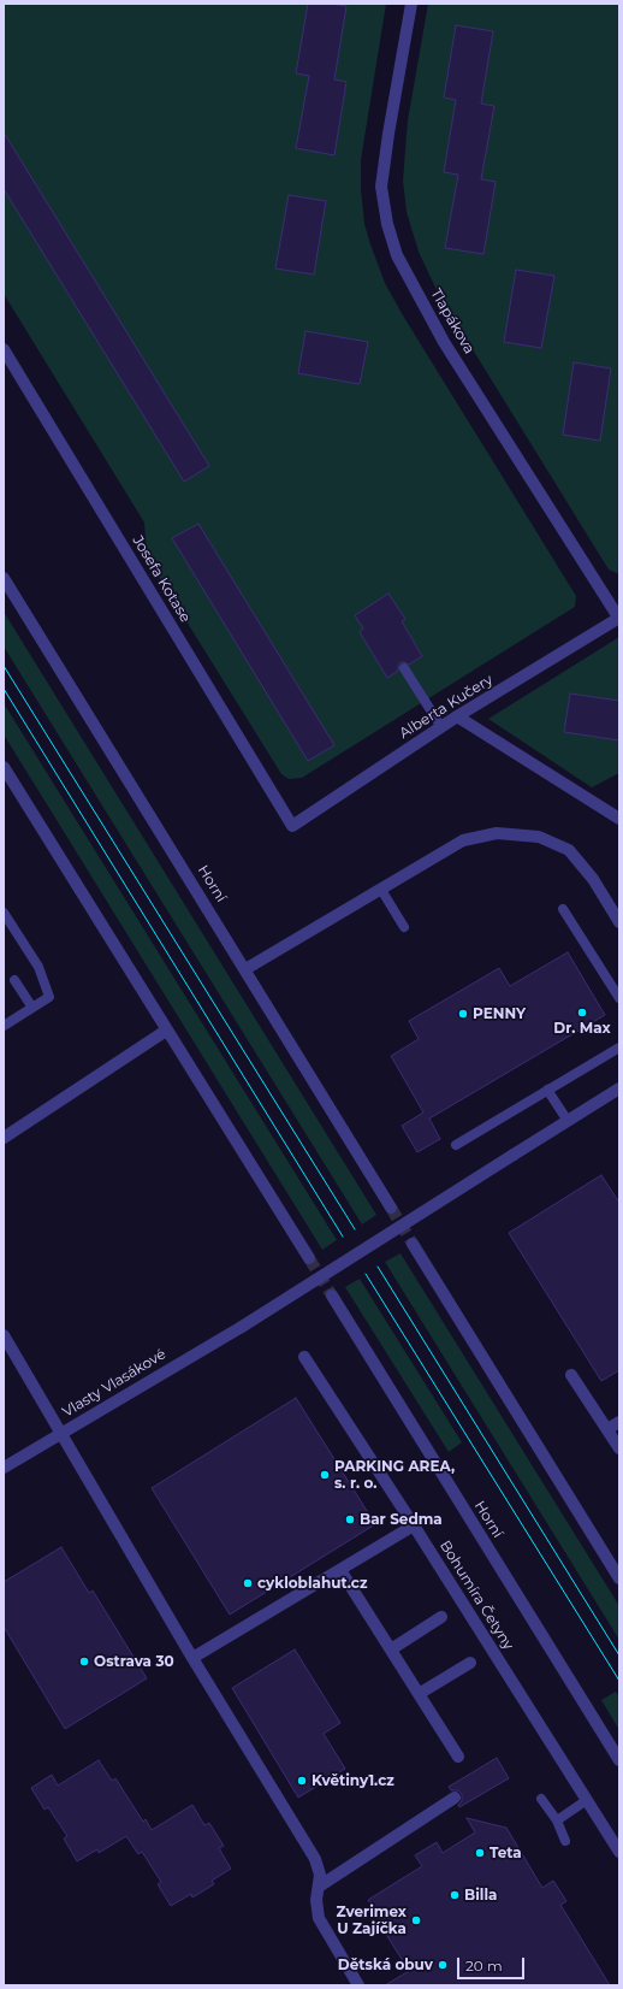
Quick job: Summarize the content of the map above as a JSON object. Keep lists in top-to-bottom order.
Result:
{
  "streets": {
    "street": [
      "Tlapákova",
      "Josefa Kotase",
      "Alberta Kučery",
      "Horní",
      "Vlasty Vlasákové",
      "Bohumíra Četyny"
    ]
  },
  "crossings": [
    ["Tlapákova", "Alberta Kučery"],
    ["Josefa Kotase", "Alberta Kučery"]
  ],
  "places": [
    "Dr. Max",
    "PENNY",
    "PARKING AREA, s. r. o.",
    "Bar Sedma",
    "cykloblahut.cz",
    "Ostrava 30",
    "Květiny1.cz",
    "Teta",
    "Billa",
    "Zverimex U Zajíčka",
    "Dětská obuv"
  ],
  "scale_bar": "20 m"
}
